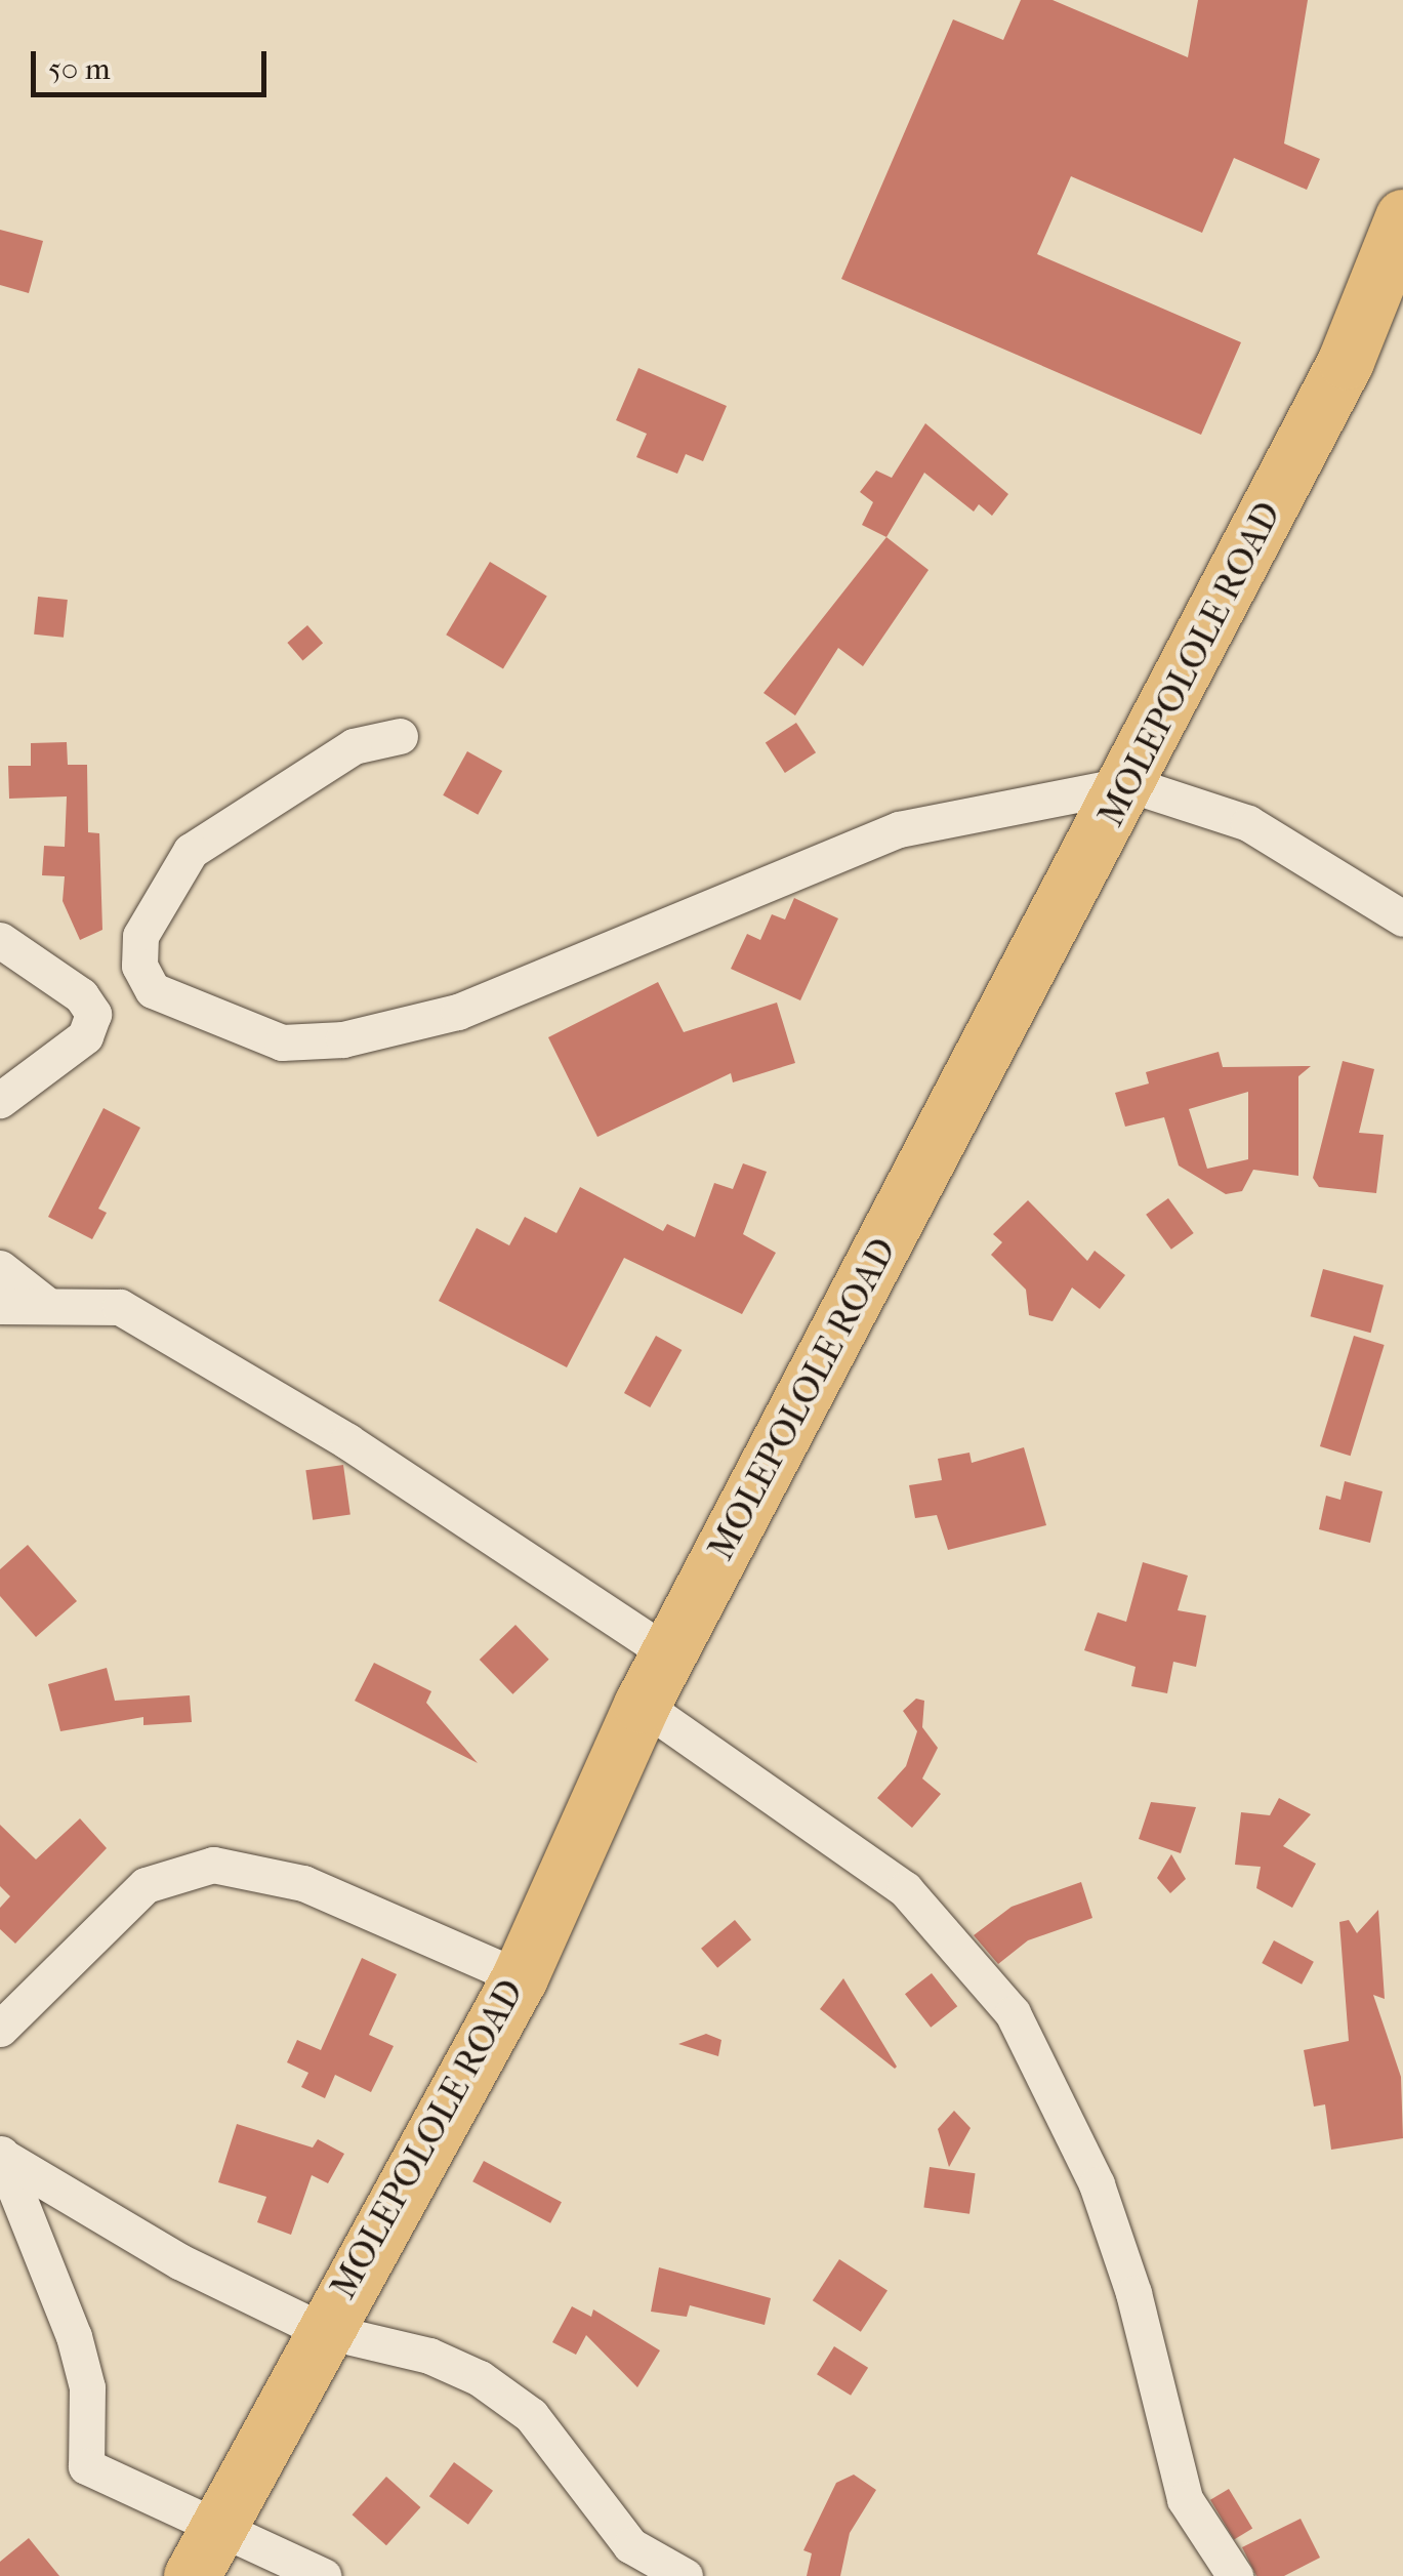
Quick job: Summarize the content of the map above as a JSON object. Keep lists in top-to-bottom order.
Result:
{
  "streets": {
    "main road": ["MOLEPOLOLE ROAD"]
  },
  "scale_bar": "50 m"
}
